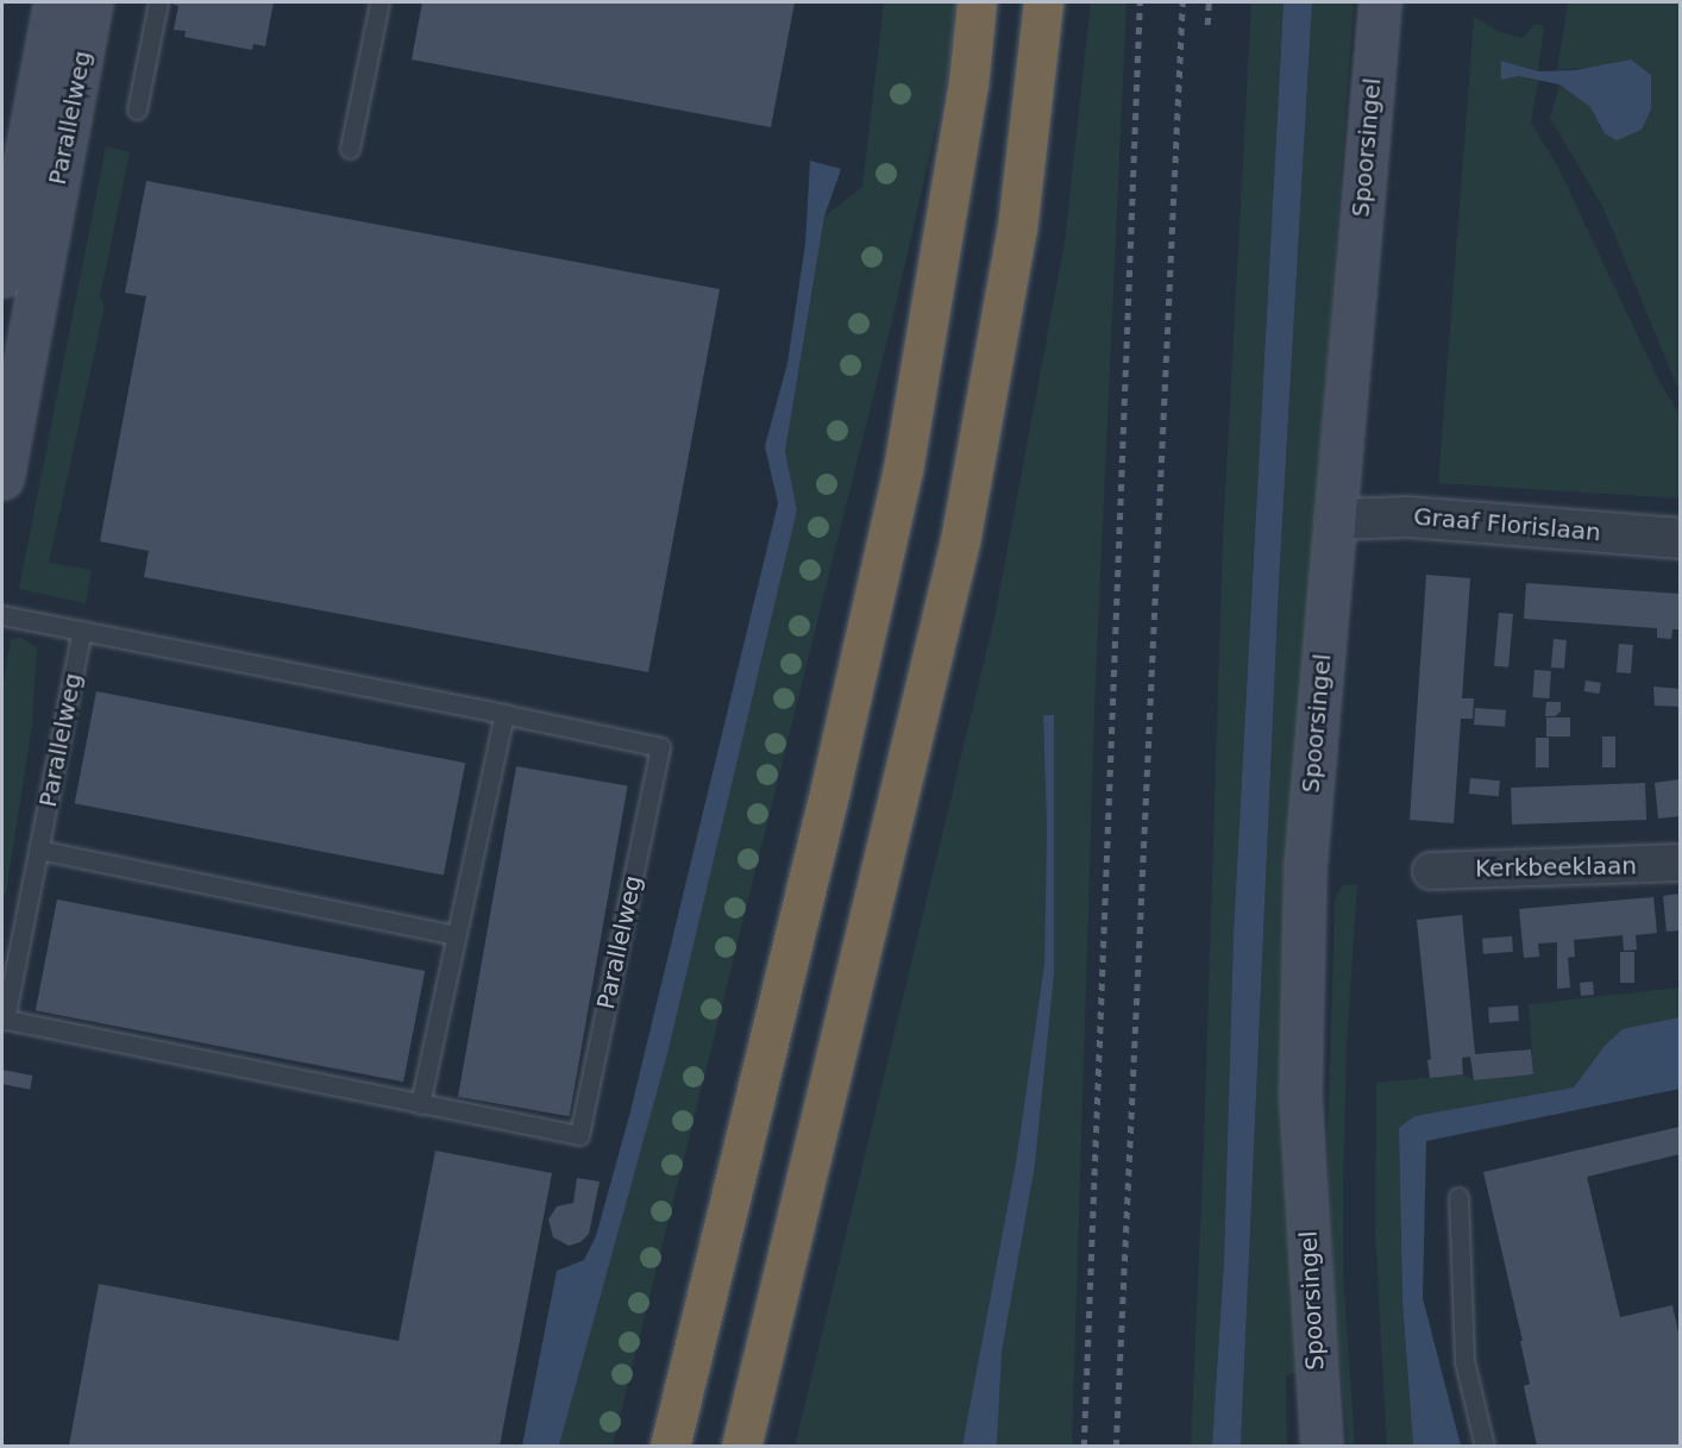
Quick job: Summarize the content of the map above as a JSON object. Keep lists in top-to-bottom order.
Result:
{
  "streets": {
    "main road": ["Parallelweg", "Spoorsingel"],
    "street": ["Graaf Florislaan", "Kerkbeeklaan"]
  },
  "crossings": [
    ["Spoorsingel", "Graaf Florislaan"]
  ]
}
